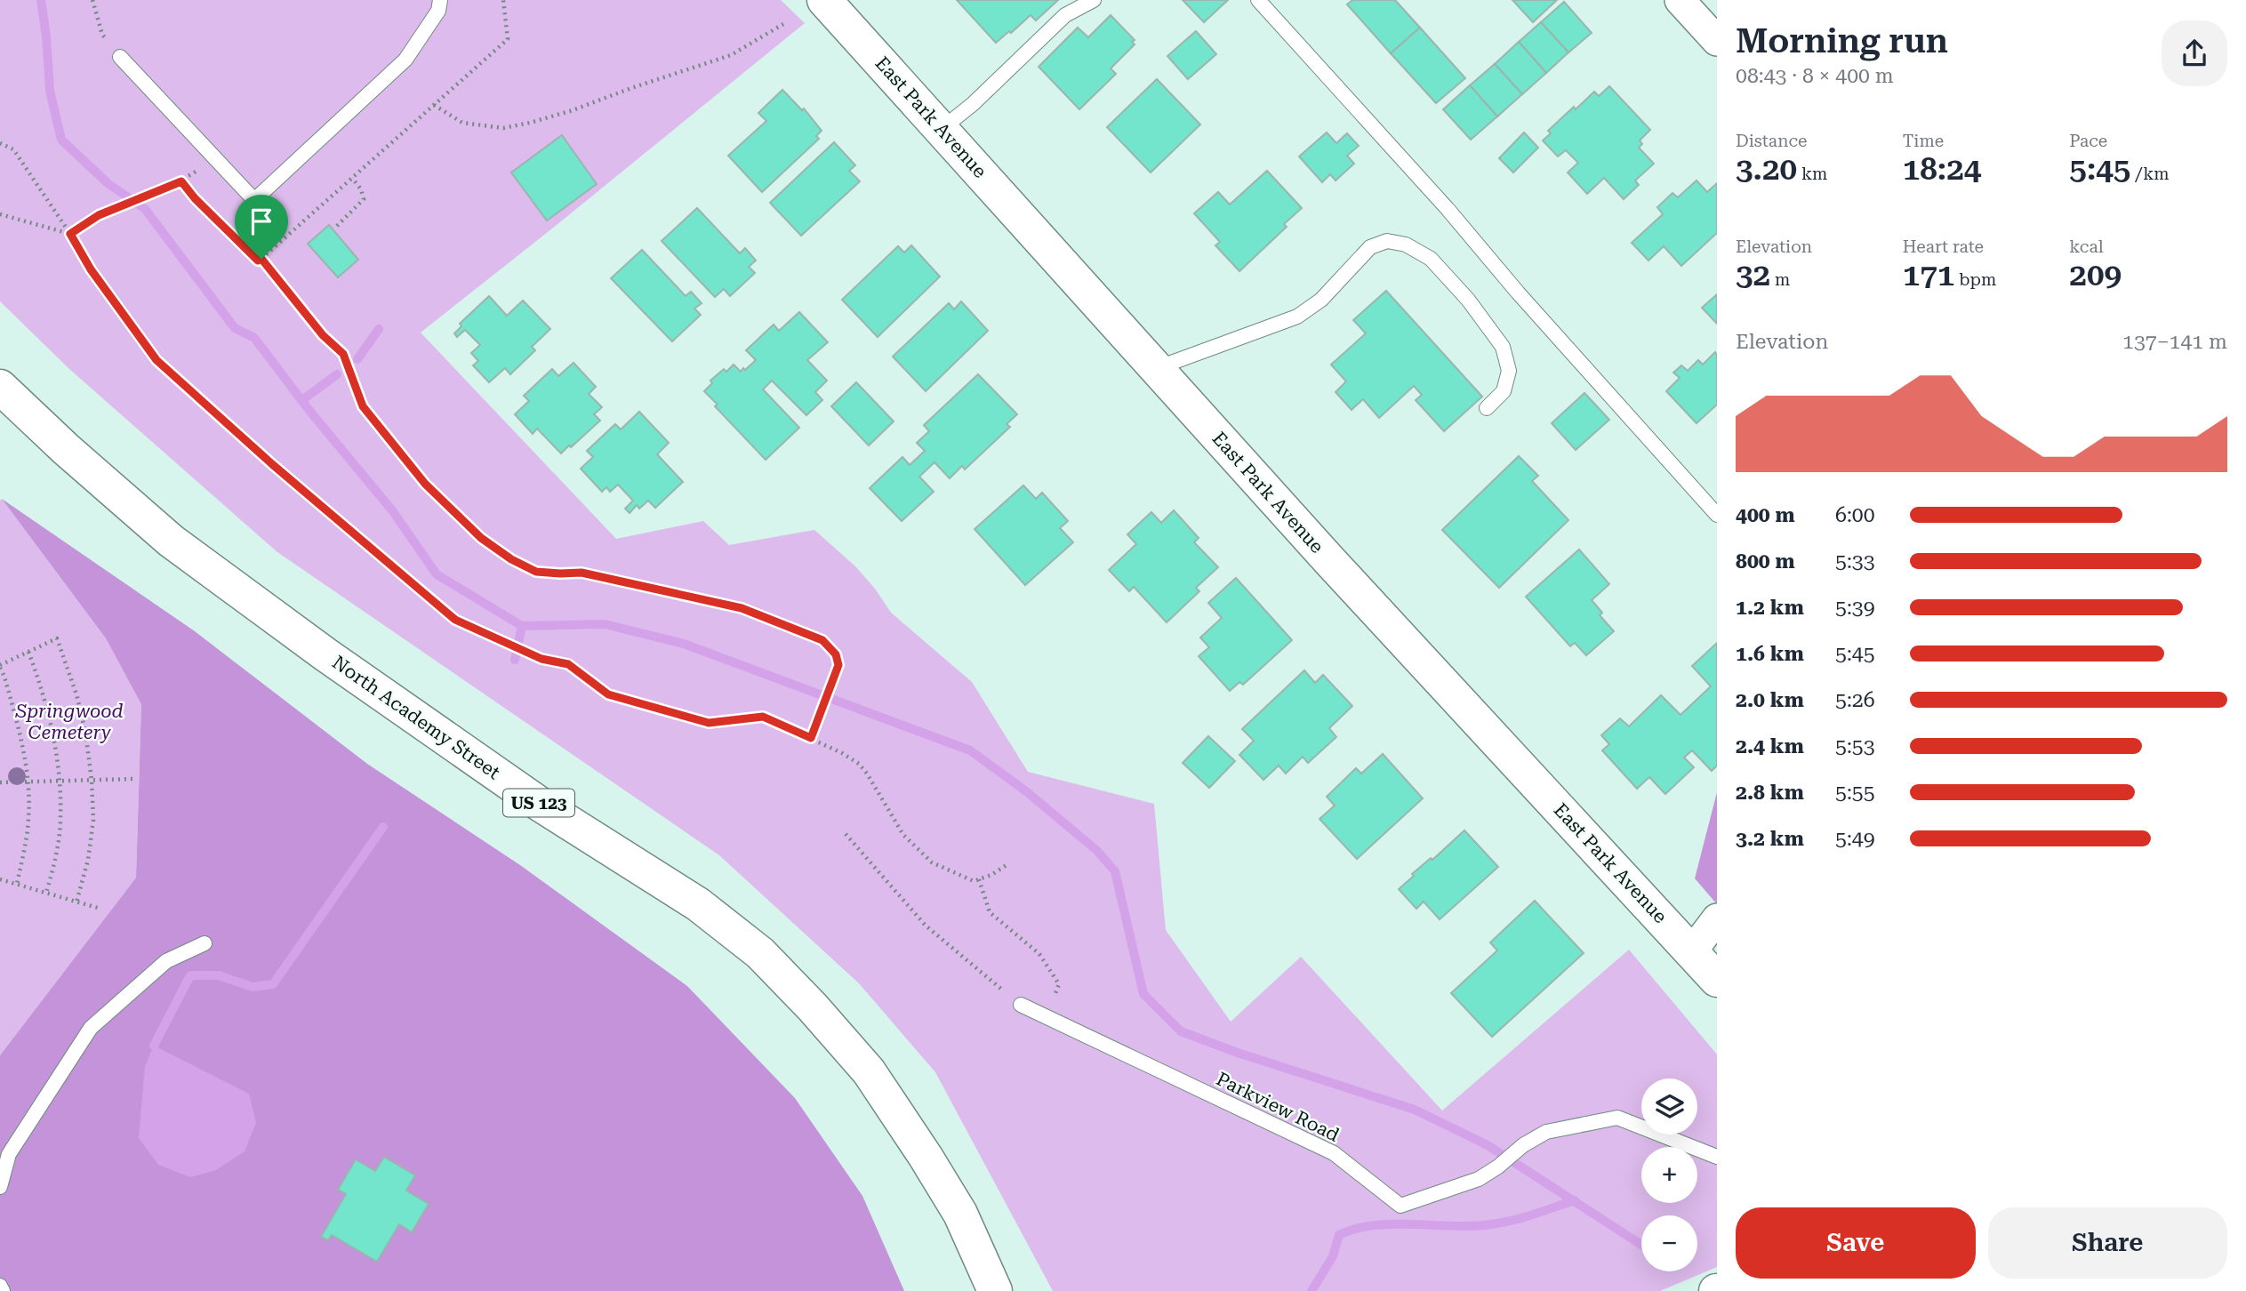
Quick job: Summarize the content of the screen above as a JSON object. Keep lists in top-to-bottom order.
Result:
{
  "streets": {
    "main road": ["East Park Avenue", "North Academy Street", "US 123"],
    "lane": ["Parkview Road"]
  },
  "parks": ["Springwood Cemetery"],
  "page": {
    "heading": ["Morning run", "08:43 · 8 × 400 m"],
    "stats": [
      ["Distance", "3.20 km"],
      ["Time", "18:24"],
      ["Pace", "5:45 /km"],
      ["Elevation", "32 m"],
      ["Heart rate", "171 bpm"],
      ["kcal", "209"]
    ],
    "chart": ["Elevation", "137–141 m"],
    "list": [
      {
        "name": "400 m",
        "note": "6:00"
      },
      {
        "name": "800 m",
        "note": "5:33"
      },
      {
        "name": "1.2 km",
        "note": "5:39"
      },
      {
        "name": "1.6 km",
        "note": "5:45"
      },
      {
        "name": "2.0 km",
        "note": "5:26"
      },
      {
        "name": "2.4 km",
        "note": "5:53"
      },
      {
        "name": "2.8 km",
        "note": "5:55"
      },
      {
        "name": "3.2 km",
        "note": "5:49"
      }
    ],
    "map_buttons": ["+", "−"],
    "buttons": ["Save", "Share"]
  }
}
